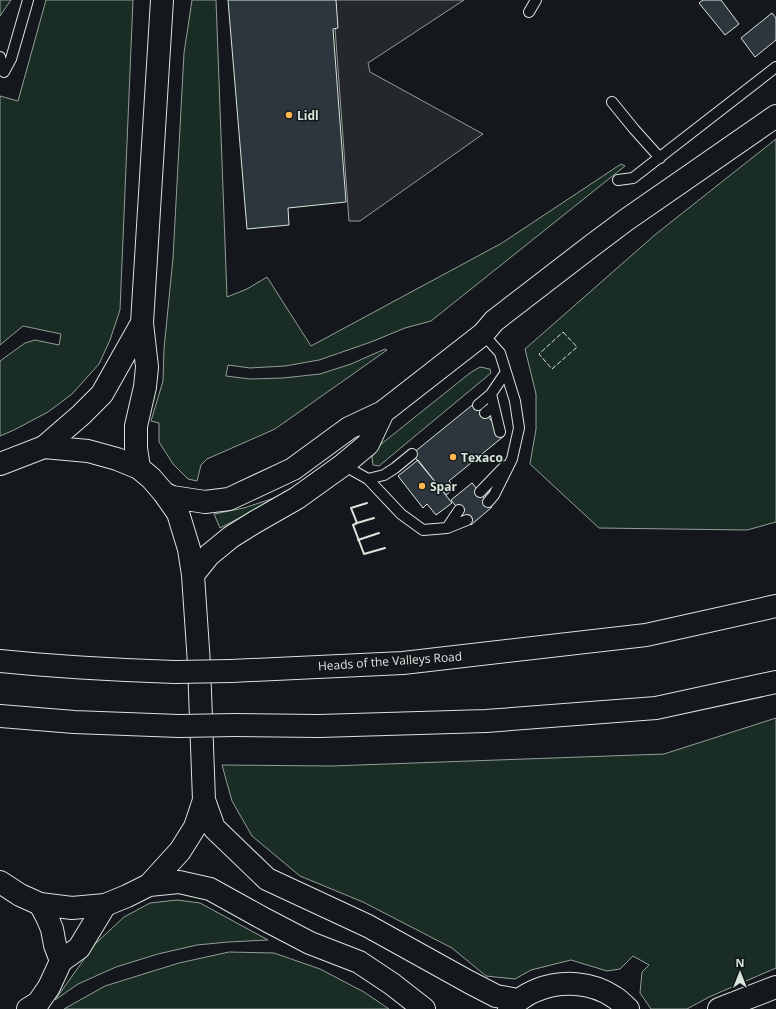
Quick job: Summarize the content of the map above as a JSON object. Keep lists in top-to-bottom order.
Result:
{
  "streets": {
    "main road": ["Heads of the Valleys Road"]
  },
  "places": ["Lidl", "Texaco", "Spar"],
  "north": "top"
}
